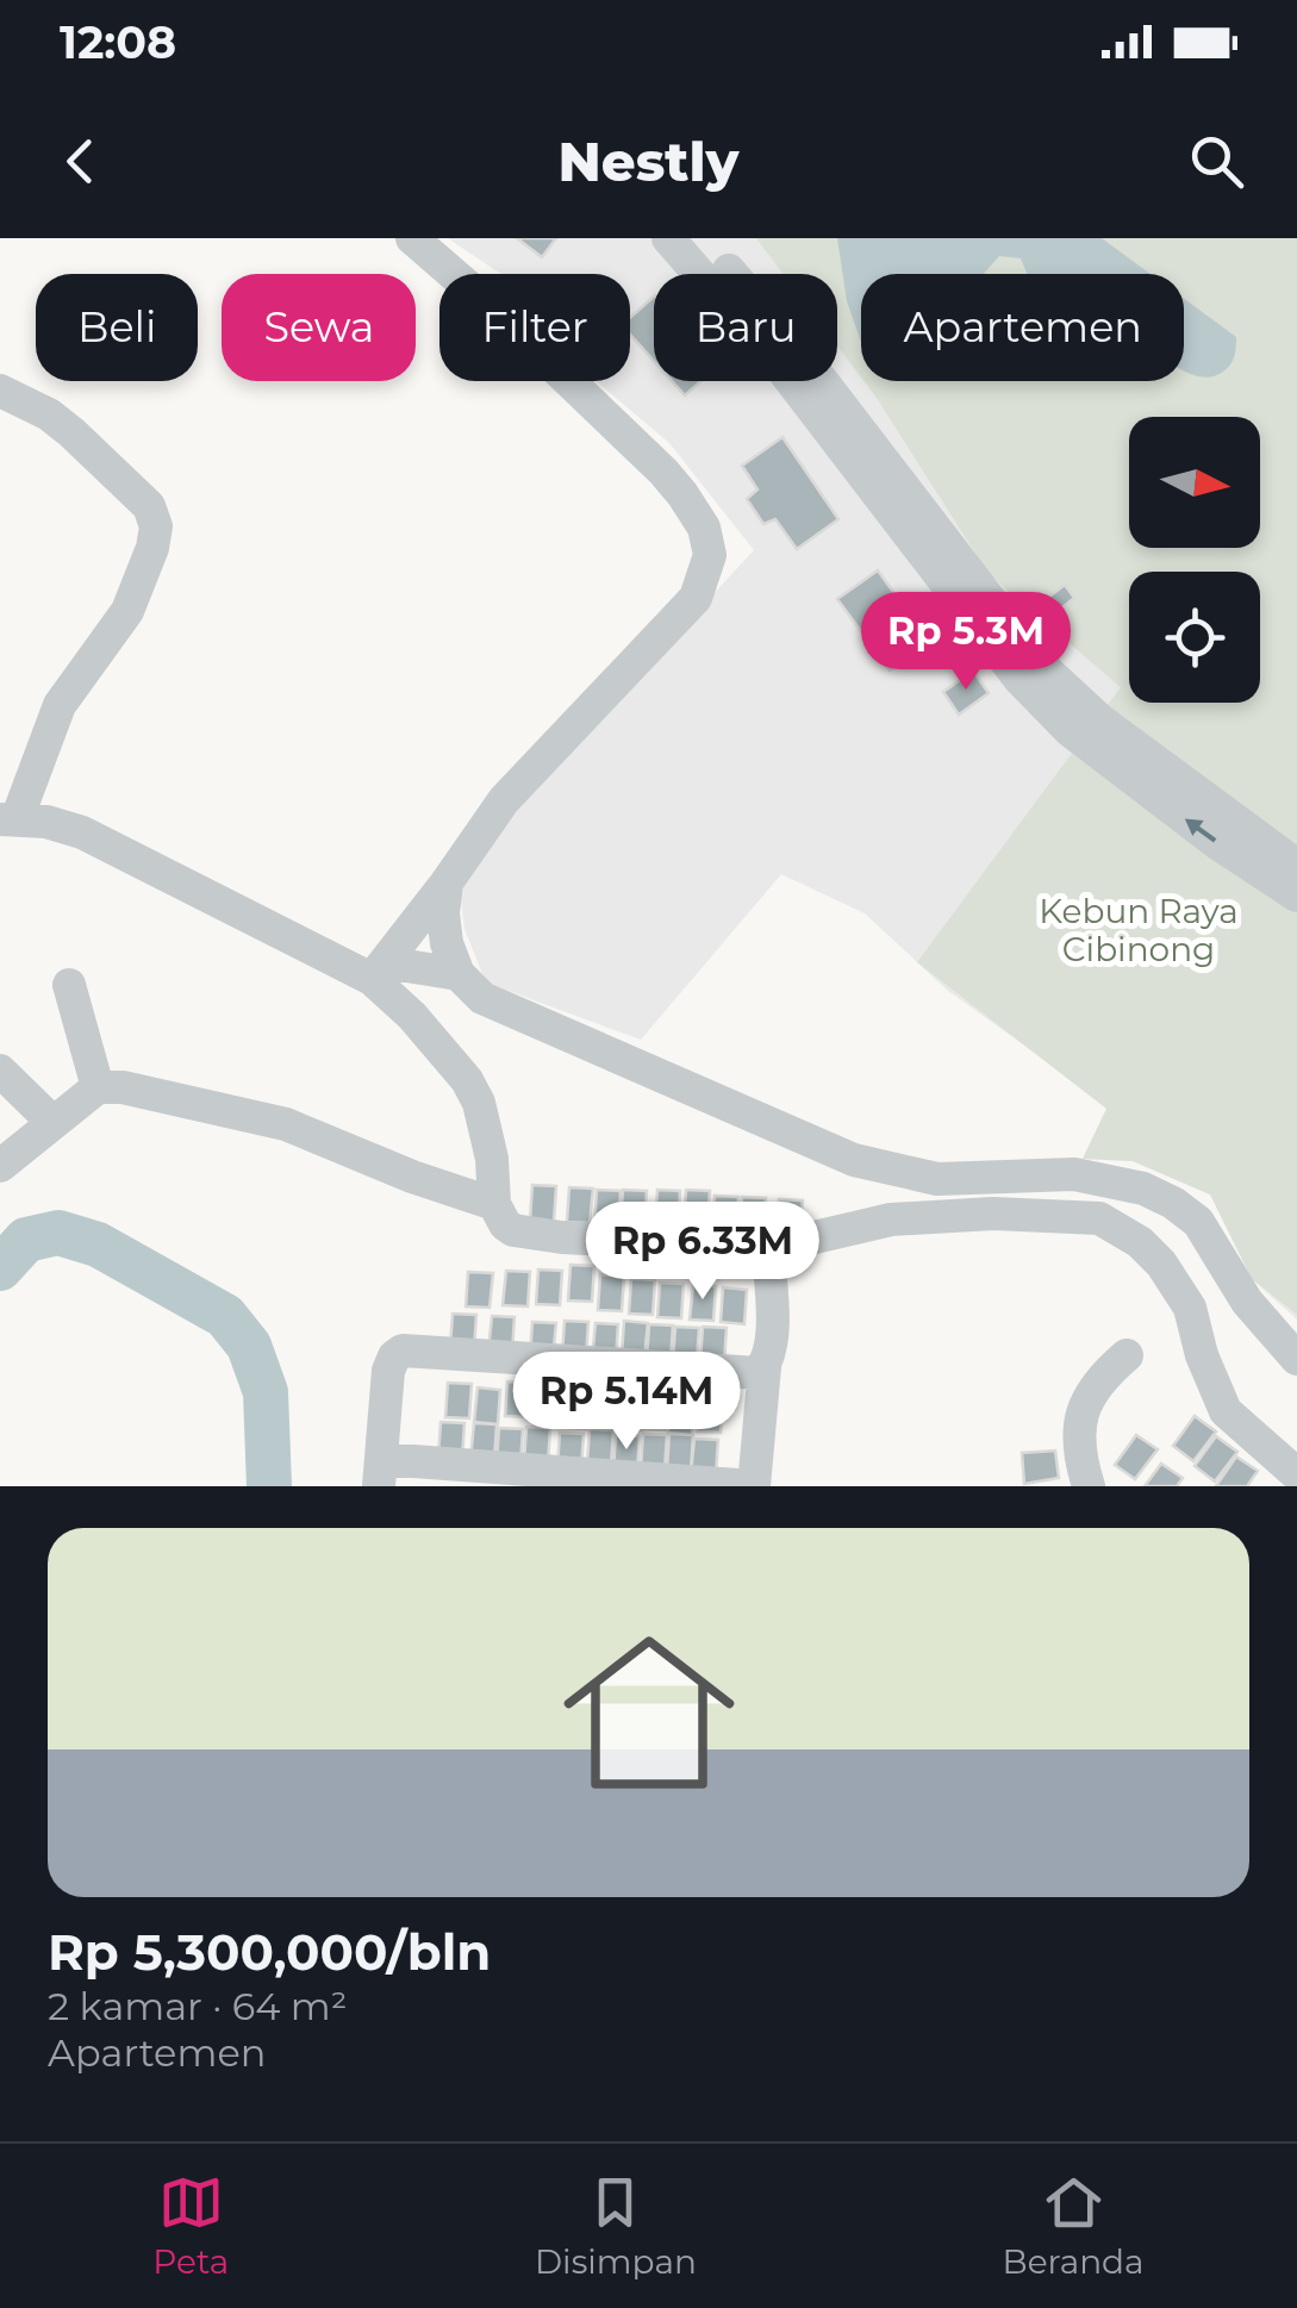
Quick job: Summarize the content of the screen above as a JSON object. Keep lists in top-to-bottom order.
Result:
{
  "parks": ["Kebun Raya Cibinong"],
  "north": "right",
  "page": {
    "status": "12:08",
    "header": "Nestly",
    "chip": [
      "Beli",
      "Sewa",
      "Filter",
      "Baru",
      "Apartemen"
    ],
    "price": ["Rp 5.3M", "Rp 6.33M", "Rp 5.14M"],
    "list": [
      {
        "name": "Rp 5,300,000/bln",
        "note": "2 kamar · 64 m² · Apartemen"
      }
    ],
    "tabs": ["Peta", "Disimpan", "Beranda"]
  }
}
